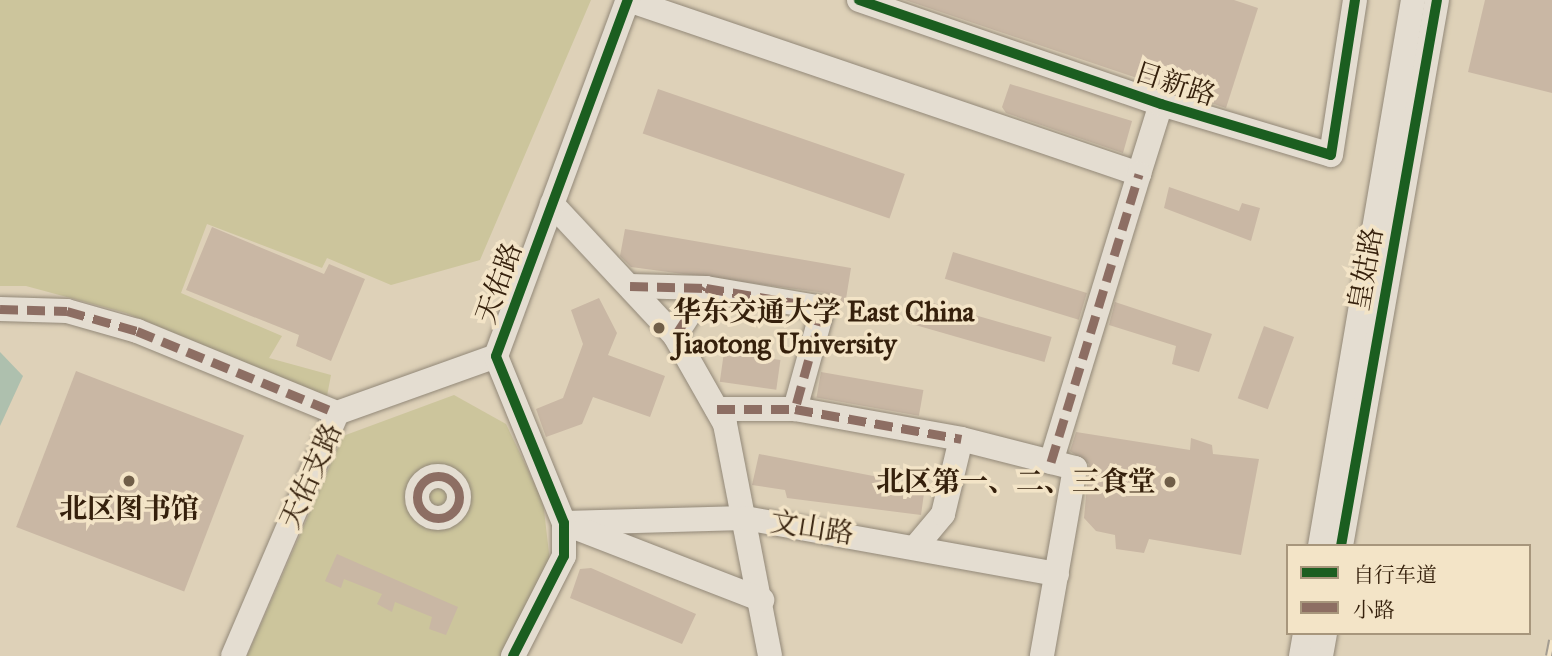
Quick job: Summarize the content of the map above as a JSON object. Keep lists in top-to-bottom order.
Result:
{
  "streets": {
    "street": [
      "日新路",
      "皇姑路",
      "天佑路",
      "天佑支路",
      "文山路"
    ]
  },
  "crossings": [
    ["天佑路", "天佑支路"],
    ["天佑路", "文山路"]
  ],
  "places": ["华东交通大学 East China Jiaotong University", "北区图书馆", "北区第一、二、三食堂"],
  "legend": ["自行车道", "小路"]
}
